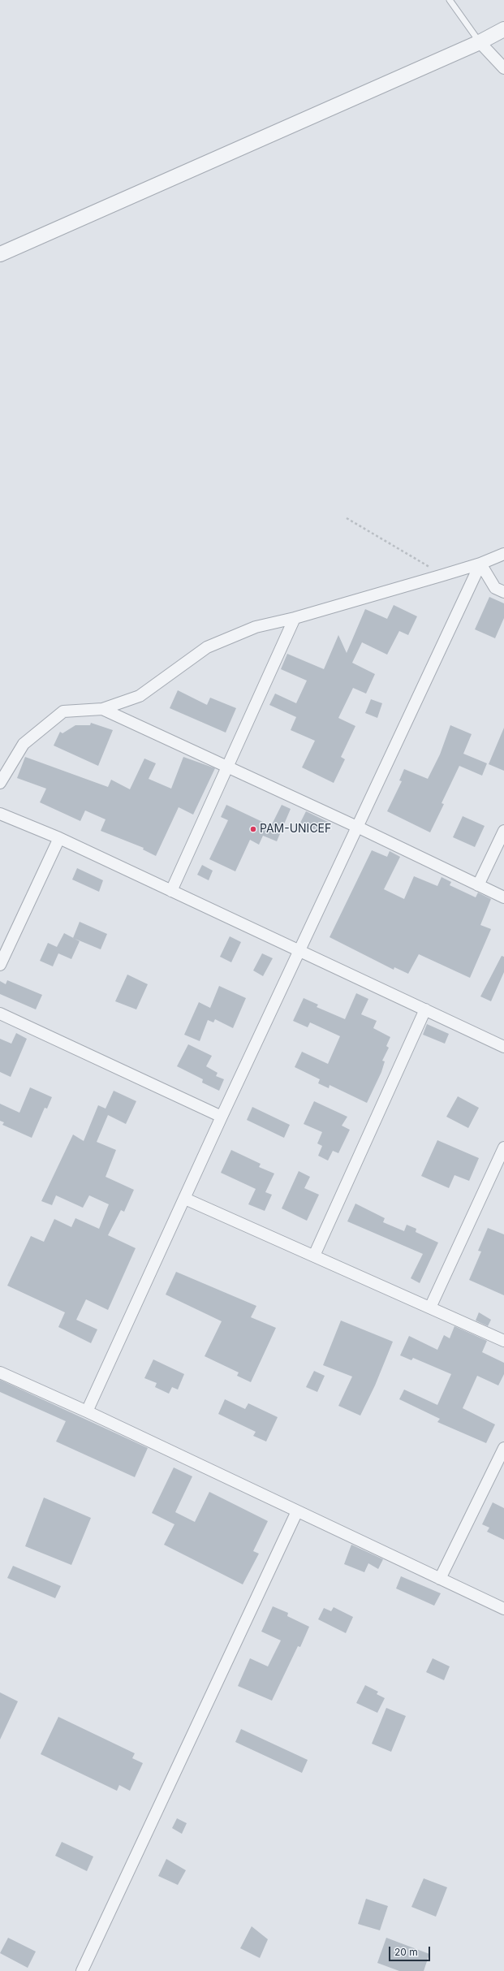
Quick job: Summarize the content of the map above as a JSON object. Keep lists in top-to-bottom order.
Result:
{
  "places": ["PAM-UNICEF"],
  "scale_bar": "20 m"
}
